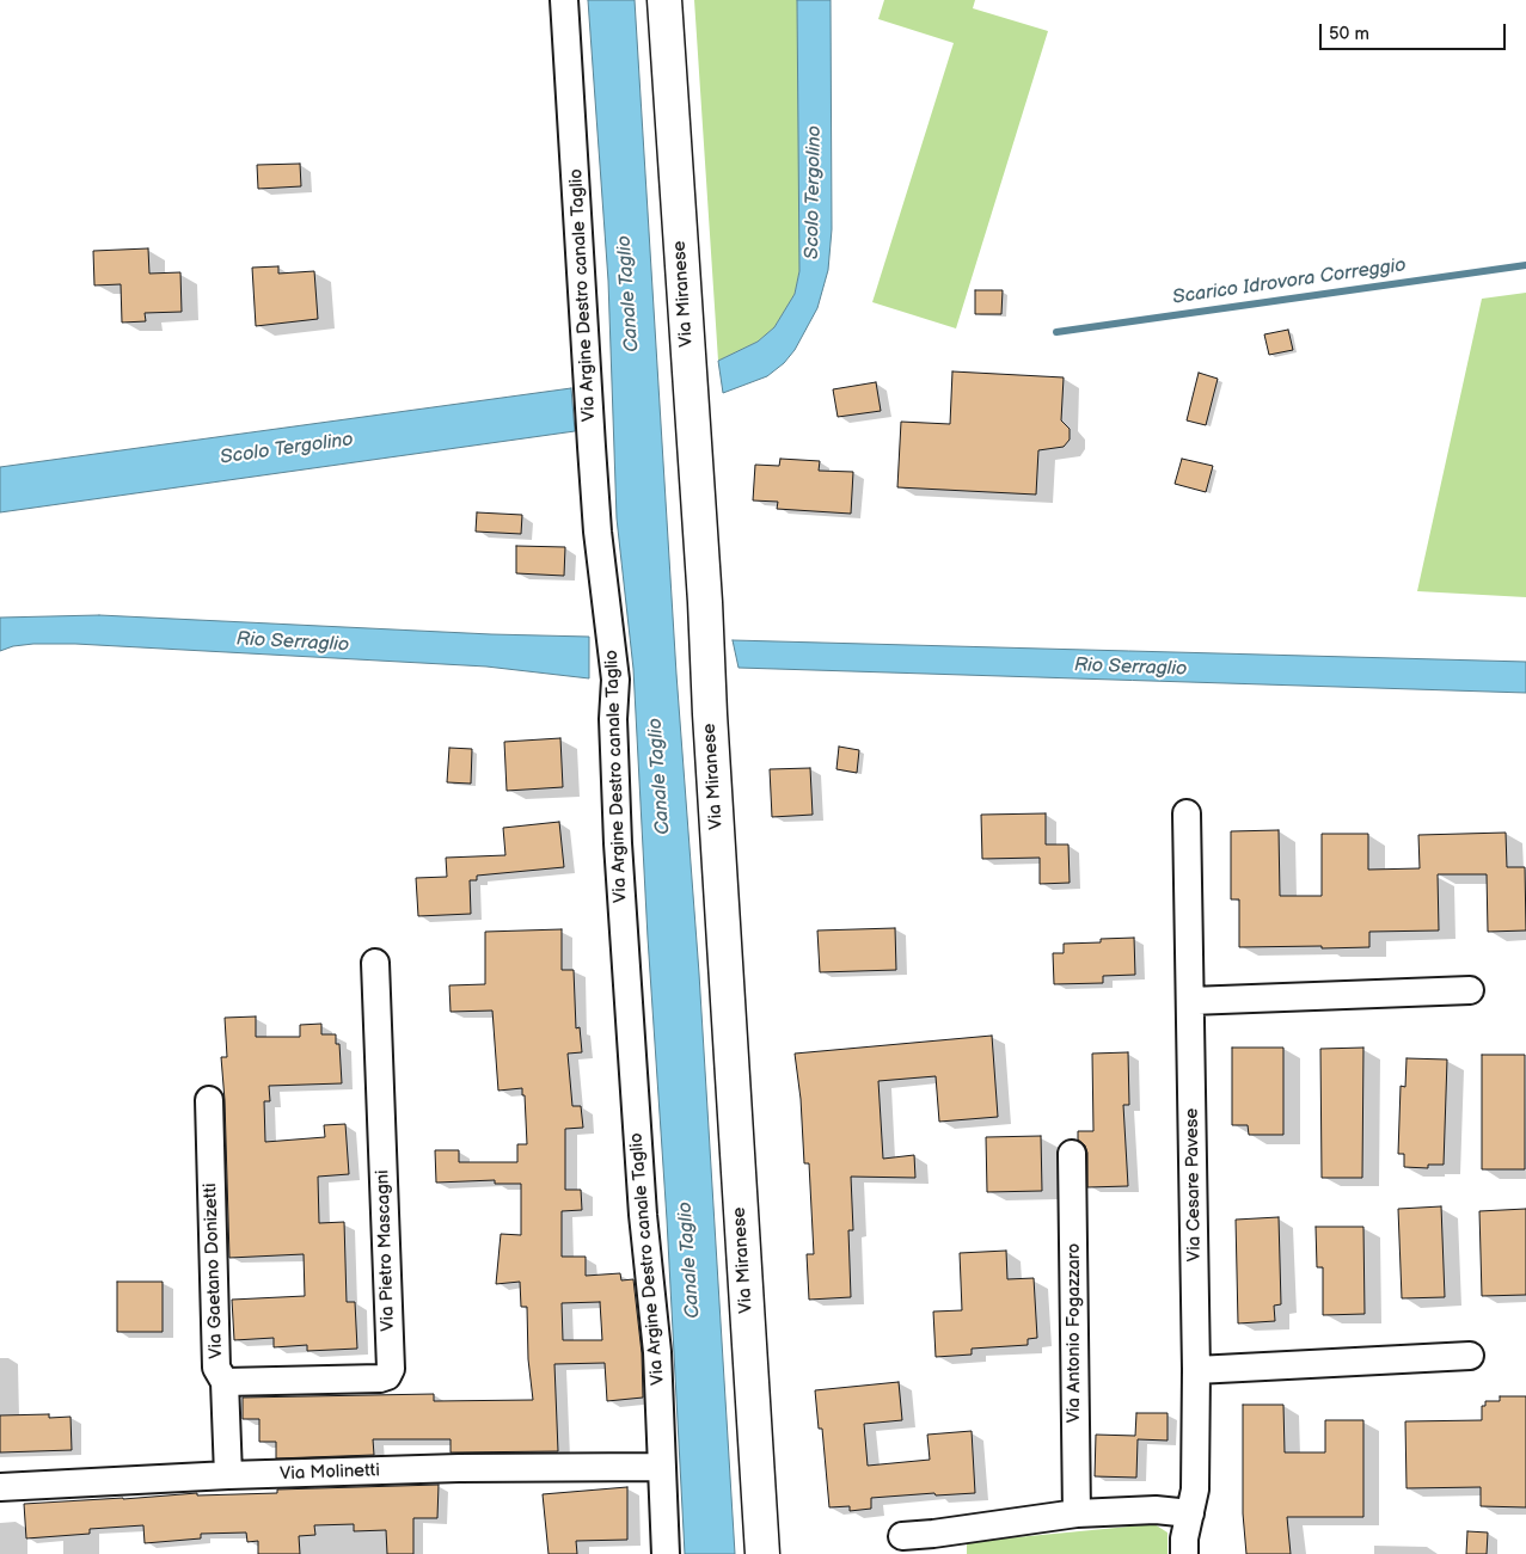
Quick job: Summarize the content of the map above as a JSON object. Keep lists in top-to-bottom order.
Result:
{
  "streets": {
    "main road": ["Via Miranese"],
    "street": [
      "Via Argine Destro canale Taglio",
      "Via Cesare Pavese",
      "Via Pietro Mascagni",
      "Via Gaetano Donizetti",
      "Via Antonio Fogazzaro",
      "Via Molinetti"
    ]
  },
  "crossings": [
    ["Via Argine Destro canale Taglio", "Via Molinetti"],
    ["Via Pietro Mascagni", "Via Gaetano Donizetti"],
    ["Via Gaetano Donizetti", "Via Molinetti"]
  ],
  "water": [
    "Scolo Tergolino",
    "Scarico Idrovora Correggio",
    "Canale Taglio",
    "Rio Serraglio"
  ],
  "scale_bar": "50 m"
}
